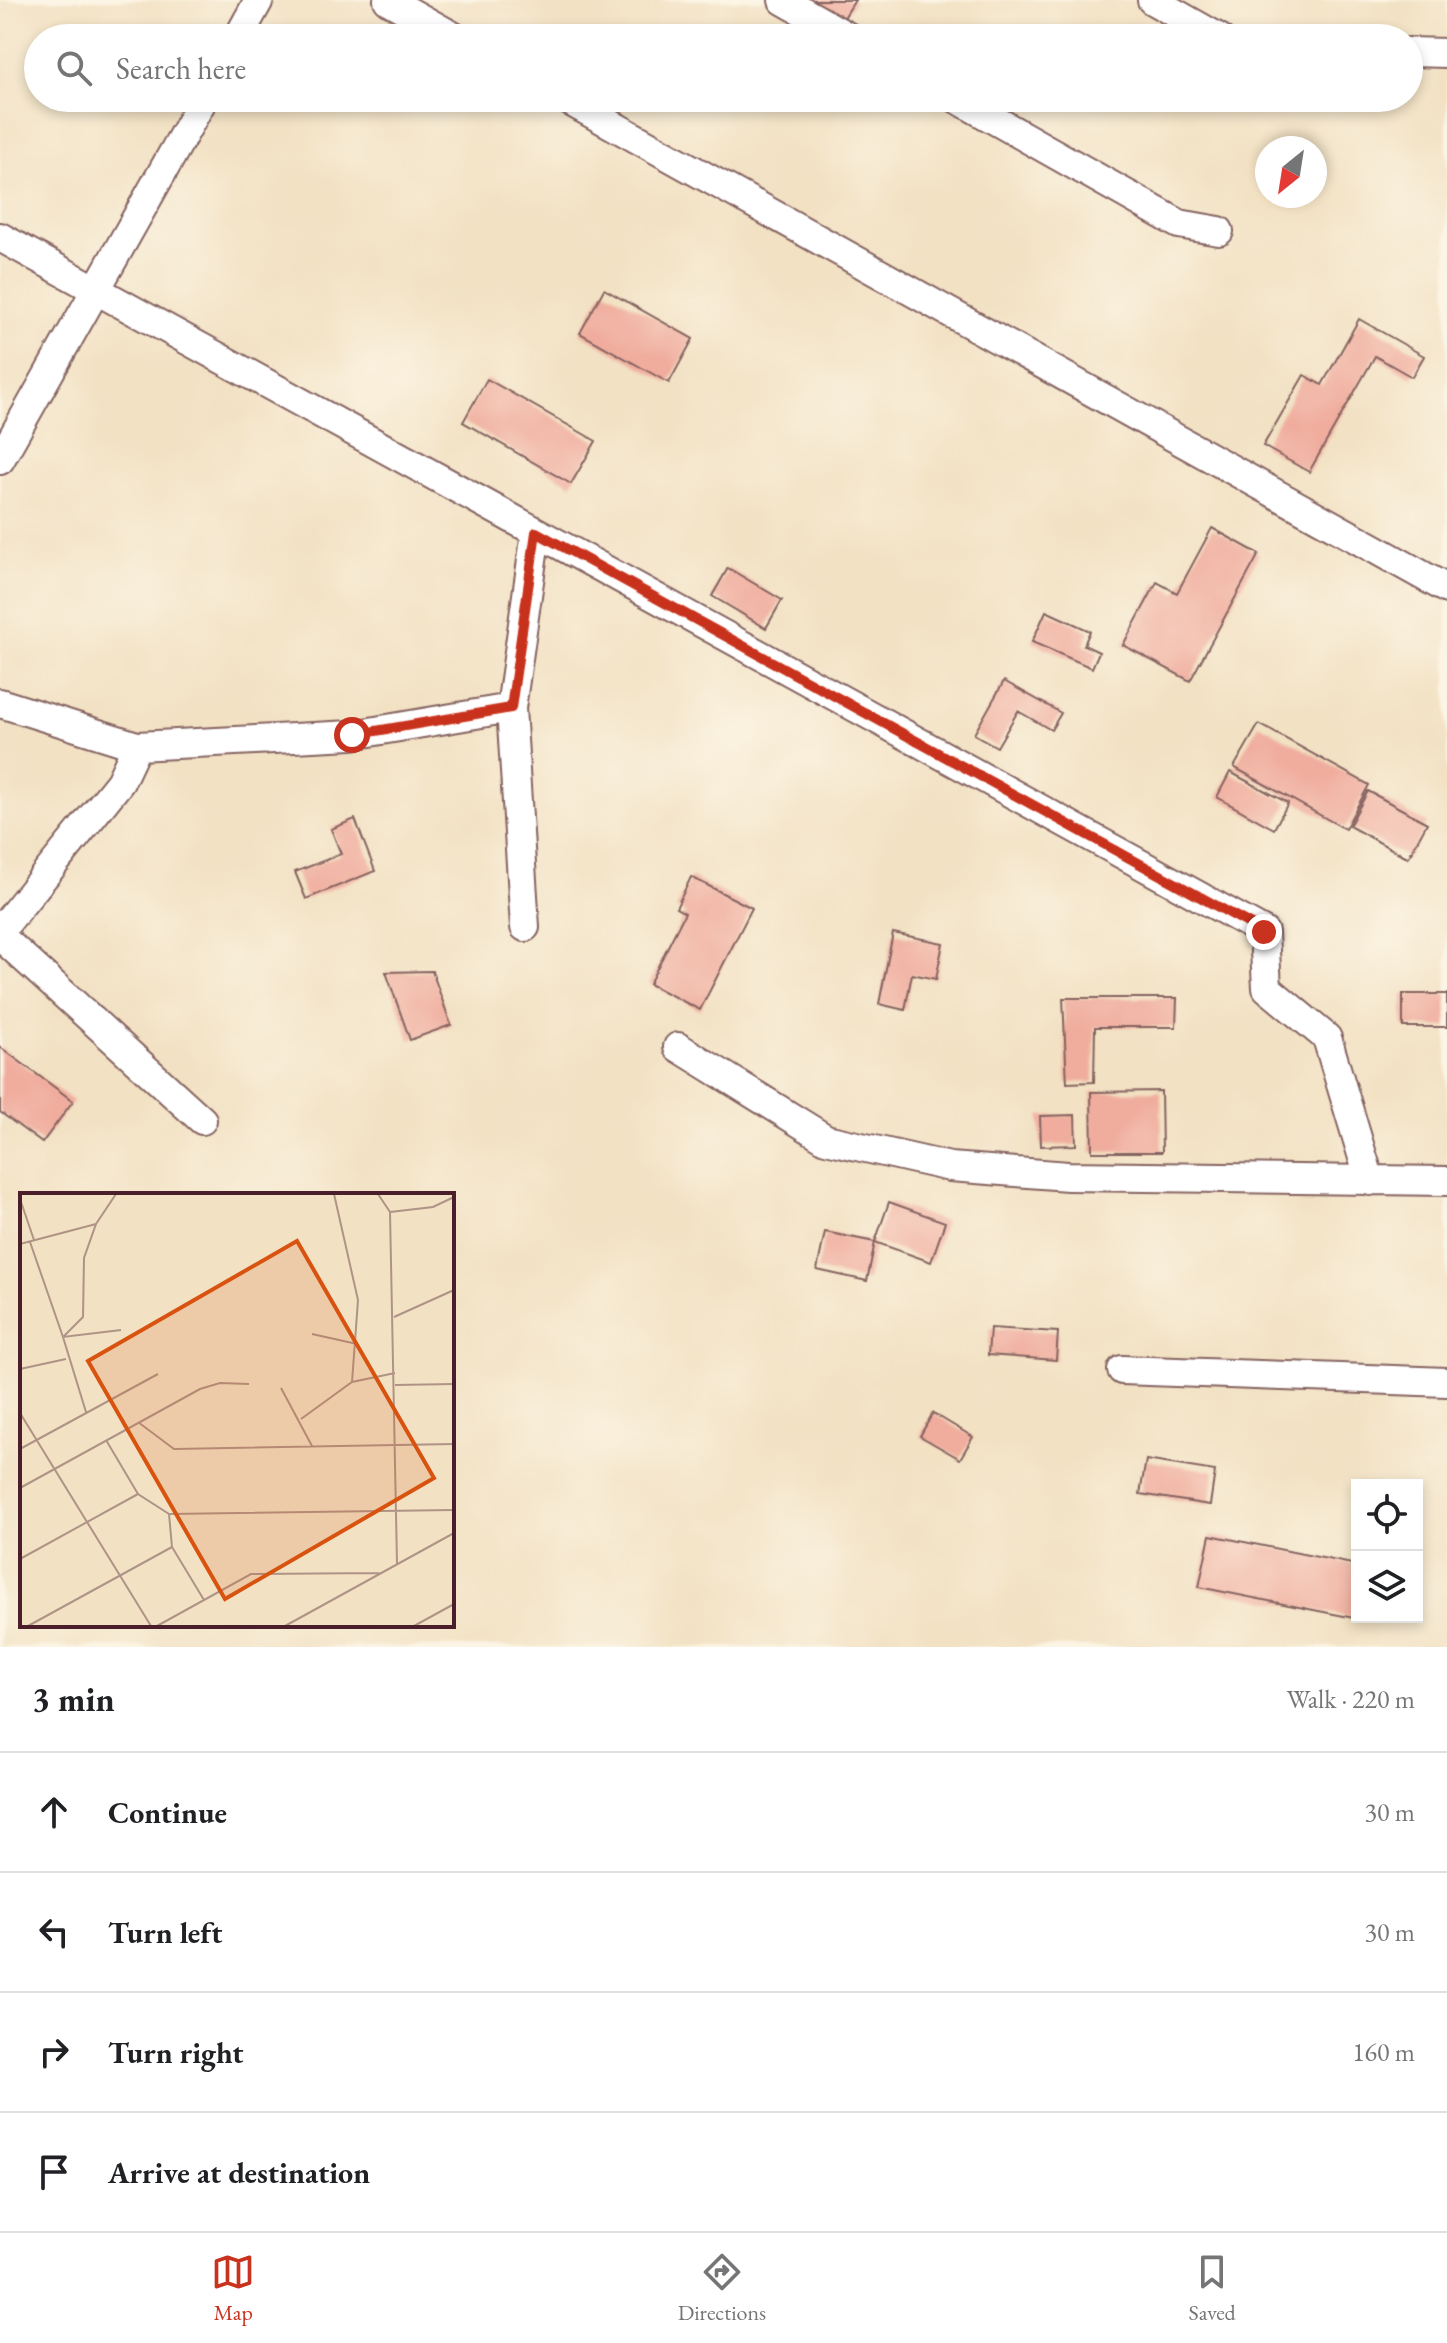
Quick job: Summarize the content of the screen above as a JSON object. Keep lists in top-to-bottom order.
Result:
{
  "north": "bottom left",
  "page": {
    "search": "Search here",
    "heading": ["3 min", "Walk · 220 m"],
    "list": [
      ["Continue", "30 m"],
      ["Turn left", "30 m"],
      ["Turn right", "160 m"],
      "Arrive at destination"
    ],
    "nav": ["Map", "Directions", "Saved"]
  }
}
